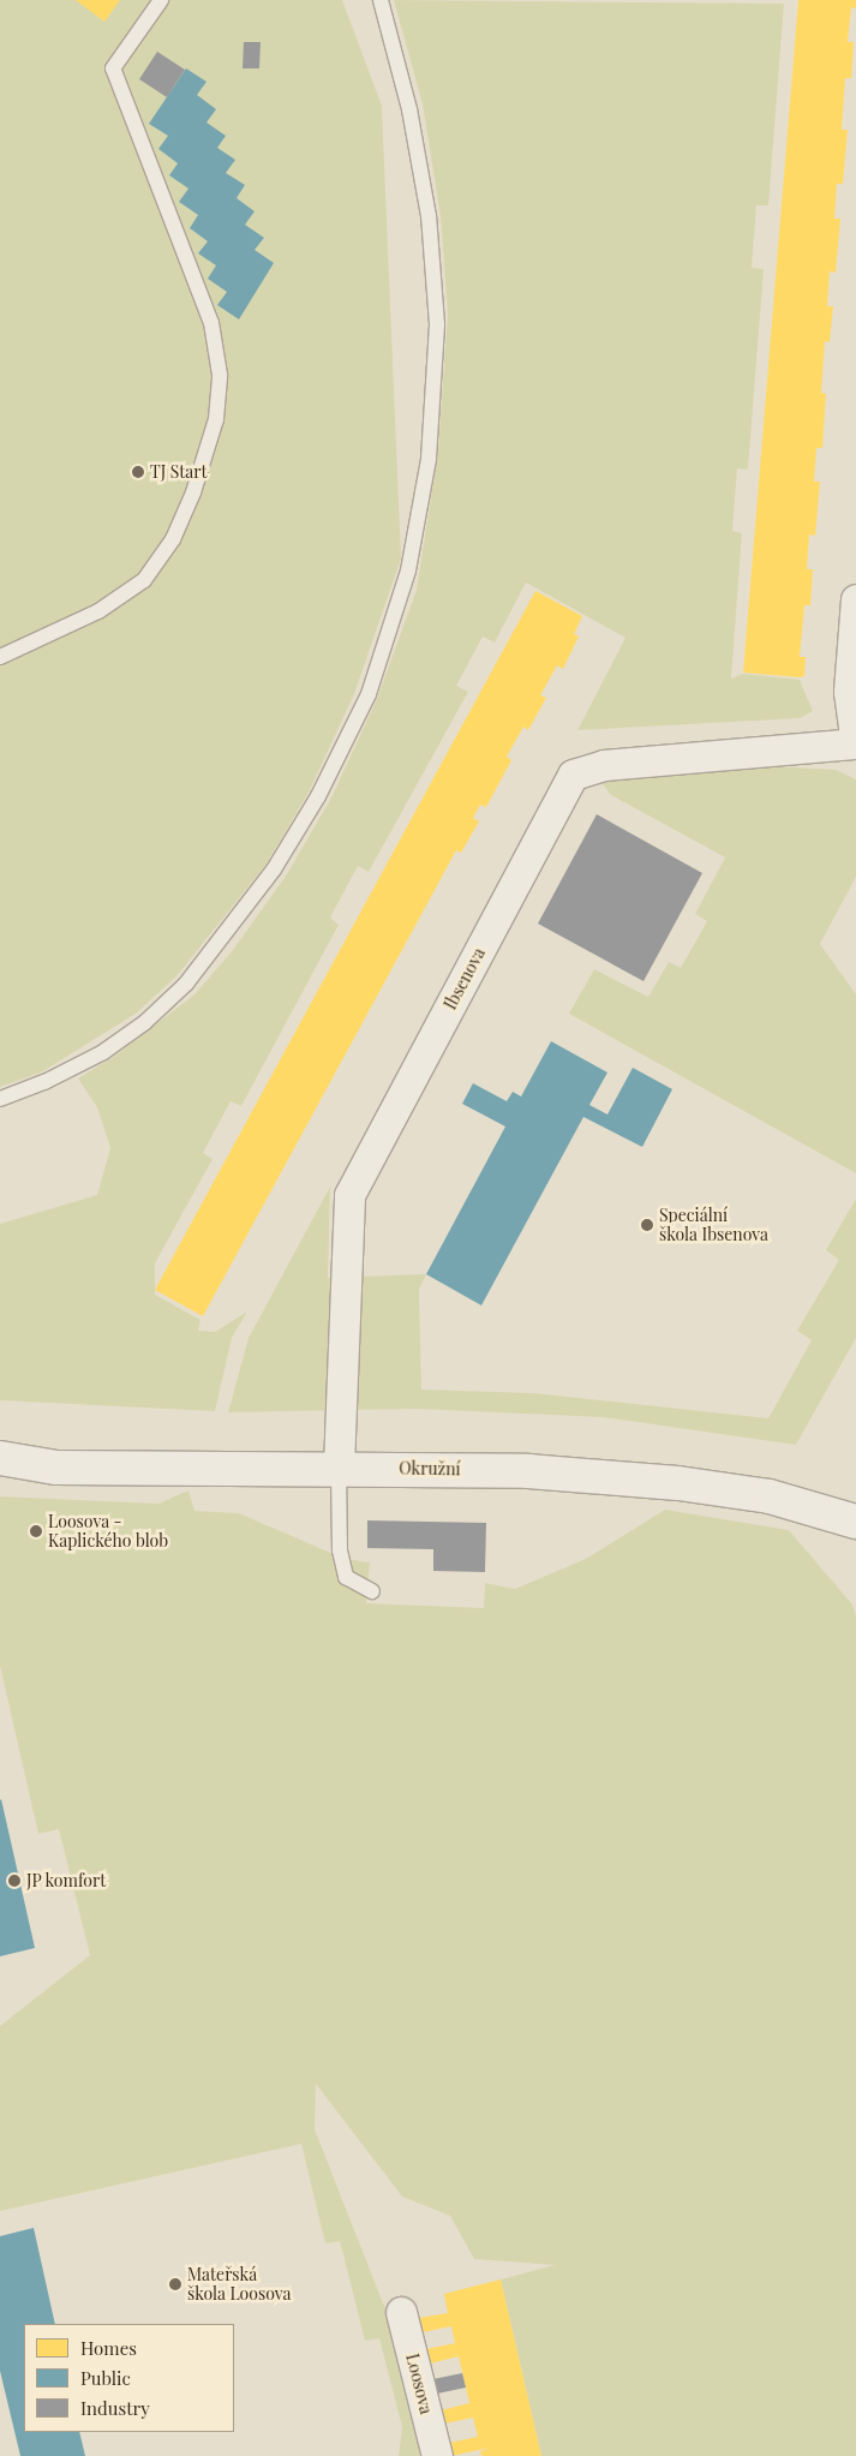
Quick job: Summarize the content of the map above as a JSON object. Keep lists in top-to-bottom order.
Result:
{
  "streets": {
    "street": ["Ibsenova", "Okružní", "Loosova"]
  },
  "crossings": [
    ["Ibsenova", "Okružní"]
  ],
  "places": [
    "TJ Start",
    "Speciální škola Ibsenova",
    "Loosova - Kaplického blob",
    "JP komfort",
    "Mateřská škola Loosova"
  ],
  "legend": ["Homes", "Public", "Industry"]
}
